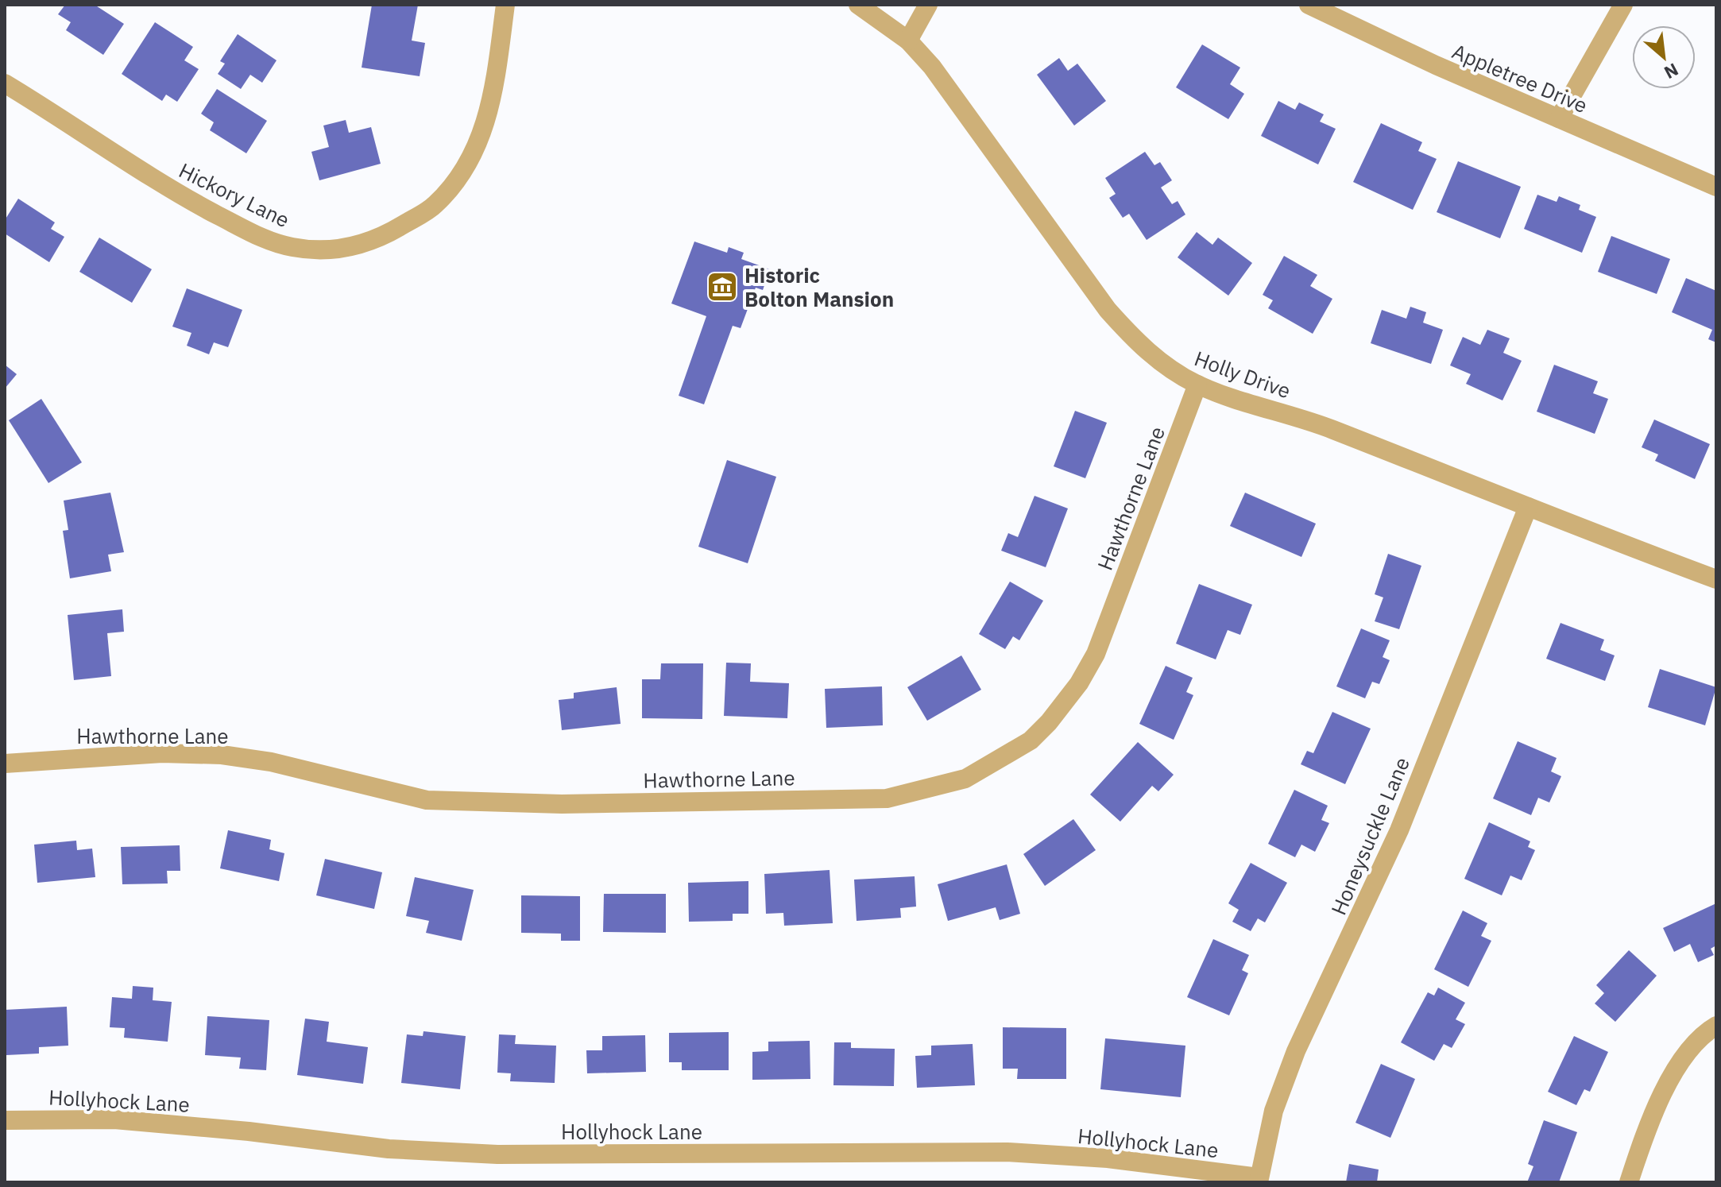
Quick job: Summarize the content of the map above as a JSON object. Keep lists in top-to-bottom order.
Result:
{
  "streets": {
    "street": [
      "Appletree Drive",
      "Hickory Lane",
      "Holly Drive",
      "Hawthorne Lane",
      "Honeysuckle Lane",
      "Hollyhock Lane"
    ]
  },
  "crossings": [
    ["Holly Drive", "Hawthorne Lane"],
    ["Holly Drive", "Honeysuckle Lane"],
    ["Honeysuckle Lane", "Hollyhock Lane"]
  ],
  "places": {
    "museum": ["Historic Bolton Mansion"]
  },
  "north": "bottom right"
}
